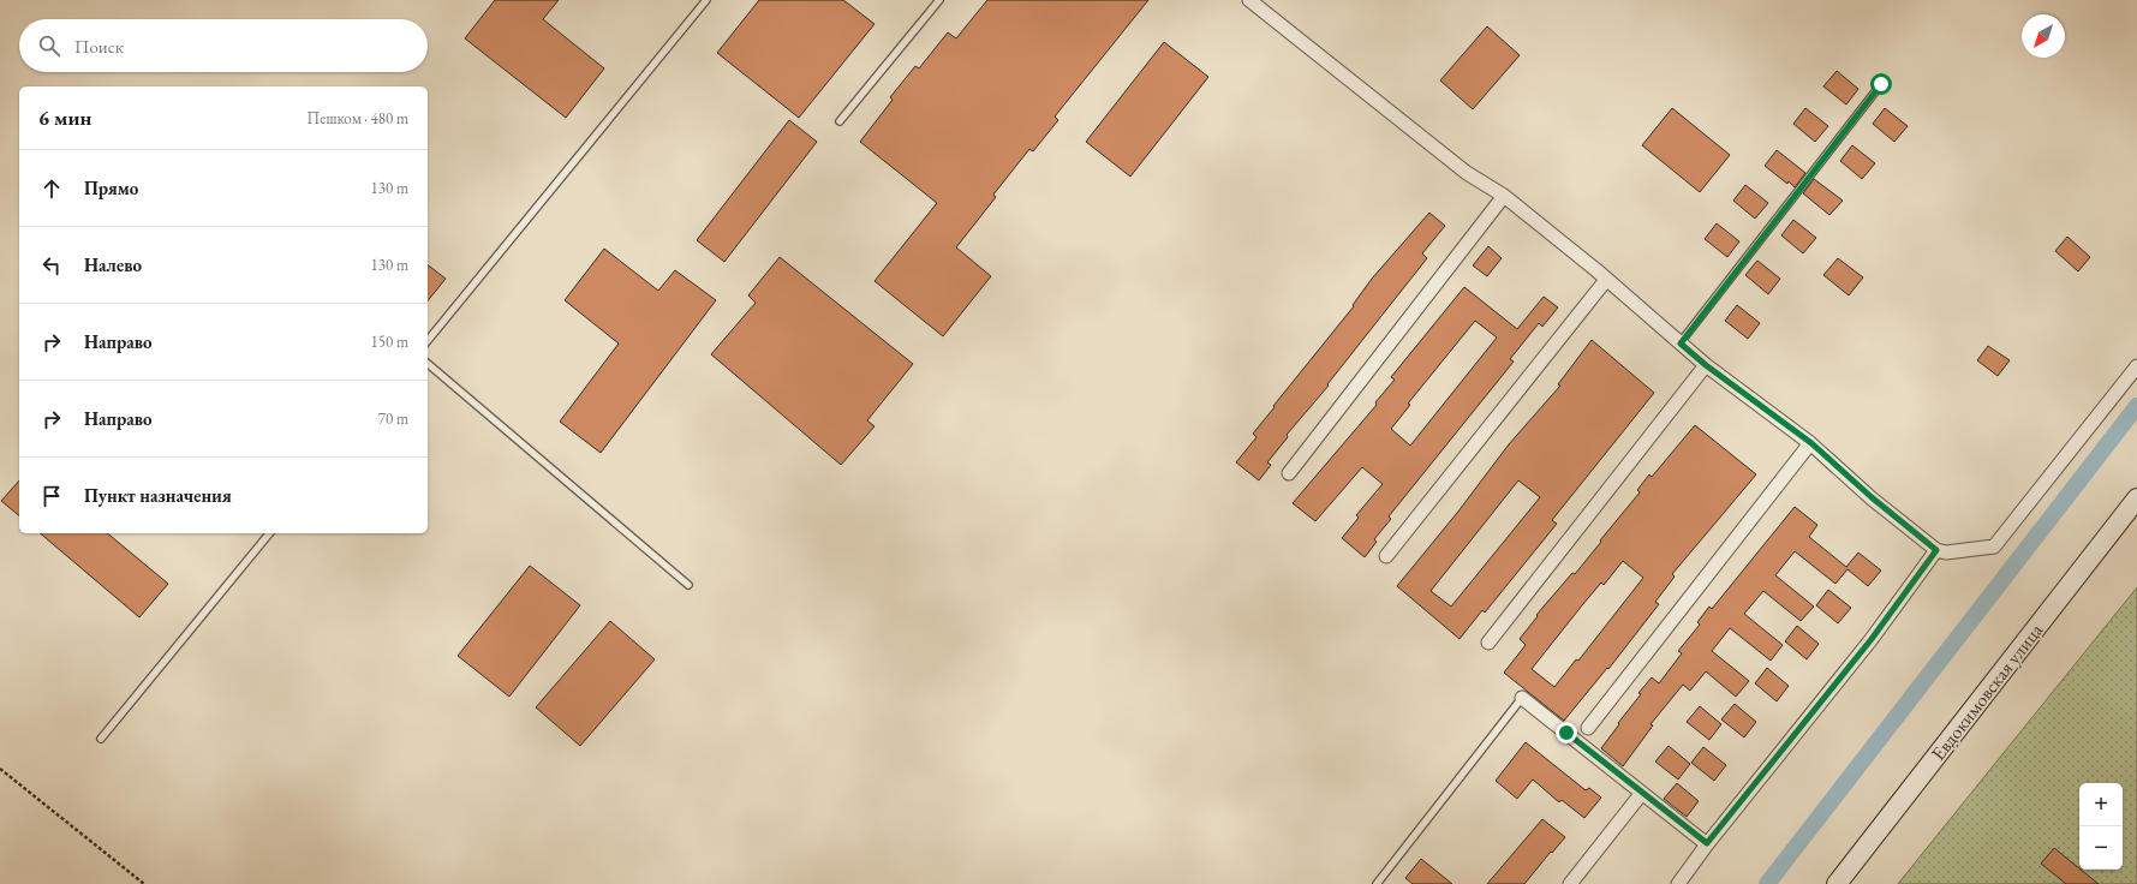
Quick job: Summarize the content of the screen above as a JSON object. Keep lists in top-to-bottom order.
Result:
{
  "streets": {
    "main road": ["Евдокимовская улица"]
  },
  "north": "bottom left",
  "page": {
    "search": "Поиск",
    "heading": ["6 мин", "Пешком · 480 m"],
    "list": [
      ["Прямо", "130 m"],
      ["Налево", "130 m"],
      ["Направо", "150 m"],
      ["Направо", "70 m"],
      "Пункт назначения"
    ],
    "map_buttons": ["+", "−"]
  }
}
